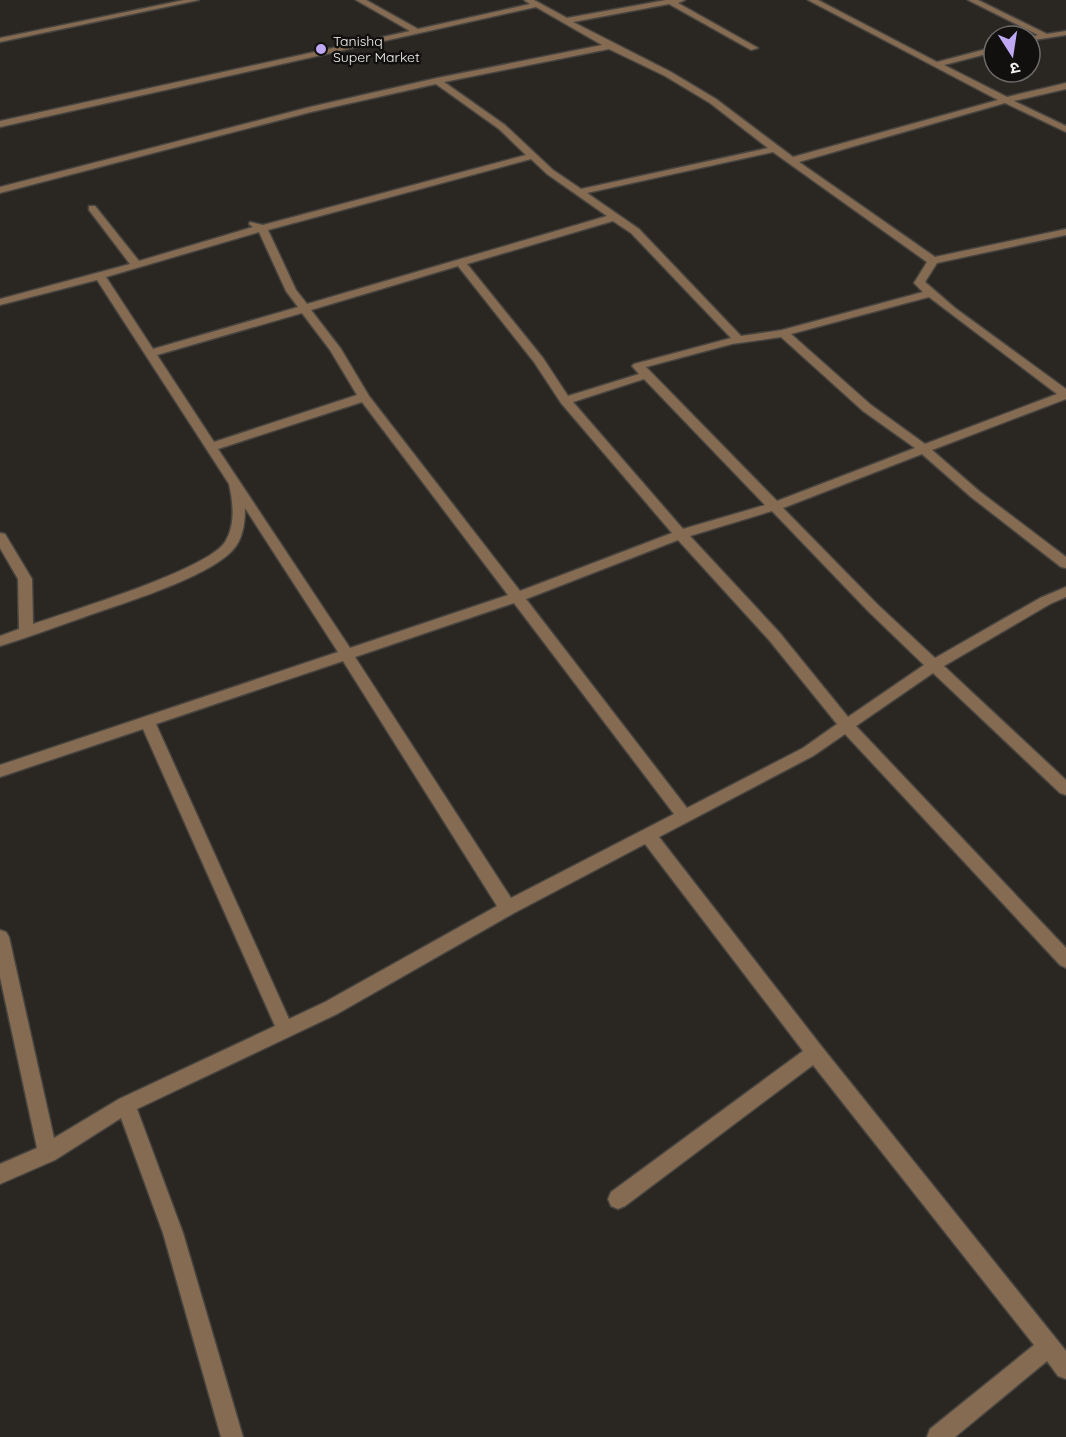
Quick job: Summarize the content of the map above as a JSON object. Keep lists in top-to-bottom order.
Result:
{
  "places": ["Tanishq Super Market"],
  "north": "bottom"
}
